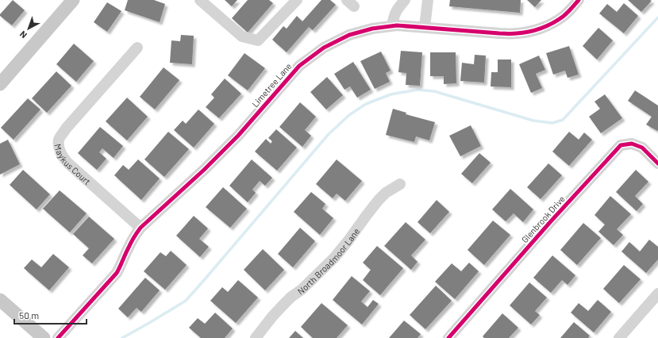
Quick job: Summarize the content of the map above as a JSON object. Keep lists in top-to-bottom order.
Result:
{
  "streets": {
    "street": [
      "Limetree Lane",
      "Maykus Court",
      "Glenbrook Drive",
      "North Broadmoor Lane"
    ]
  },
  "crossings": [
    ["Limetree Lane", "Maykus Court"]
  ],
  "scale_bar": "50 m",
  "north": "bottom left"
}
